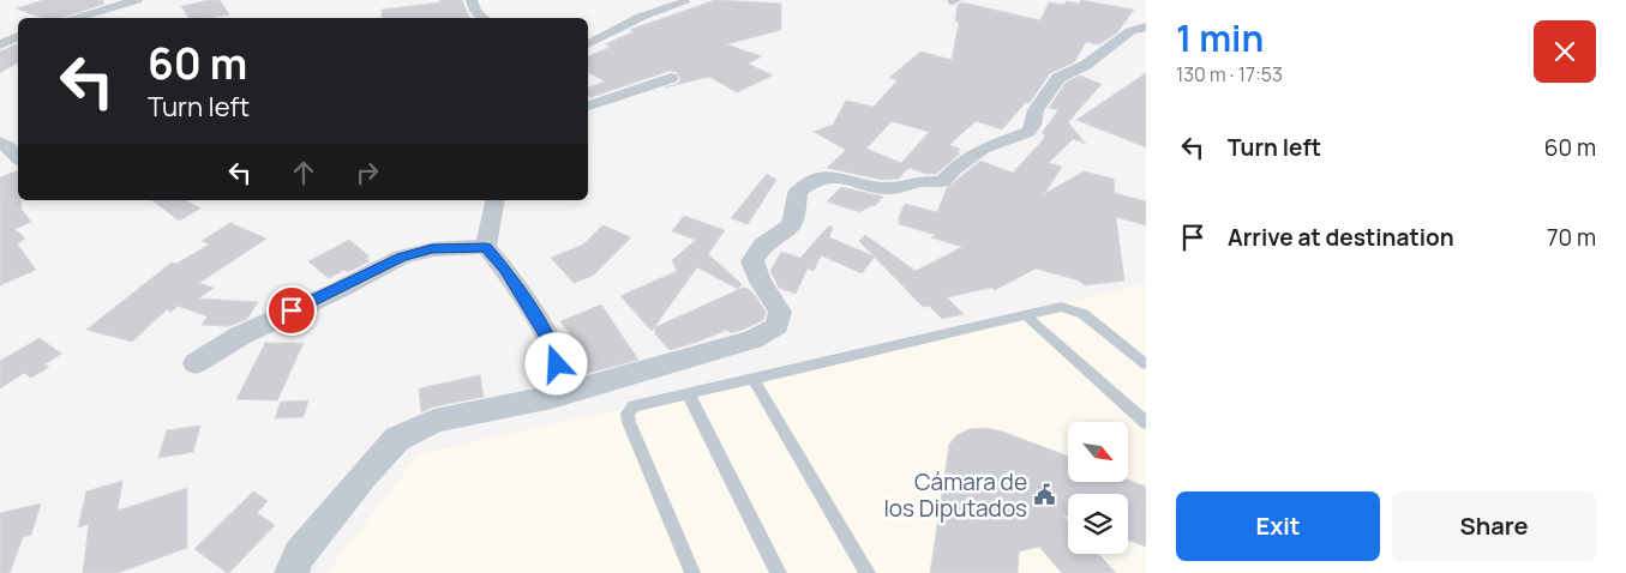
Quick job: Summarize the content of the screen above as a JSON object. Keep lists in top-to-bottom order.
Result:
{
  "places": {
    "public building": ["Cámara de los Diputados"]
  },
  "north": "bottom right",
  "page": {
    "heading": ["1 min", "130 m · 17:53"],
    "turn": ["60 m", "Turn left"],
    "list": [
      {
        "name": "Turn left",
        "value": "60 m"
      },
      {
        "name": "Arrive at destination",
        "value": "70 m"
      }
    ],
    "buttons": ["Exit", "Share"]
  }
}
